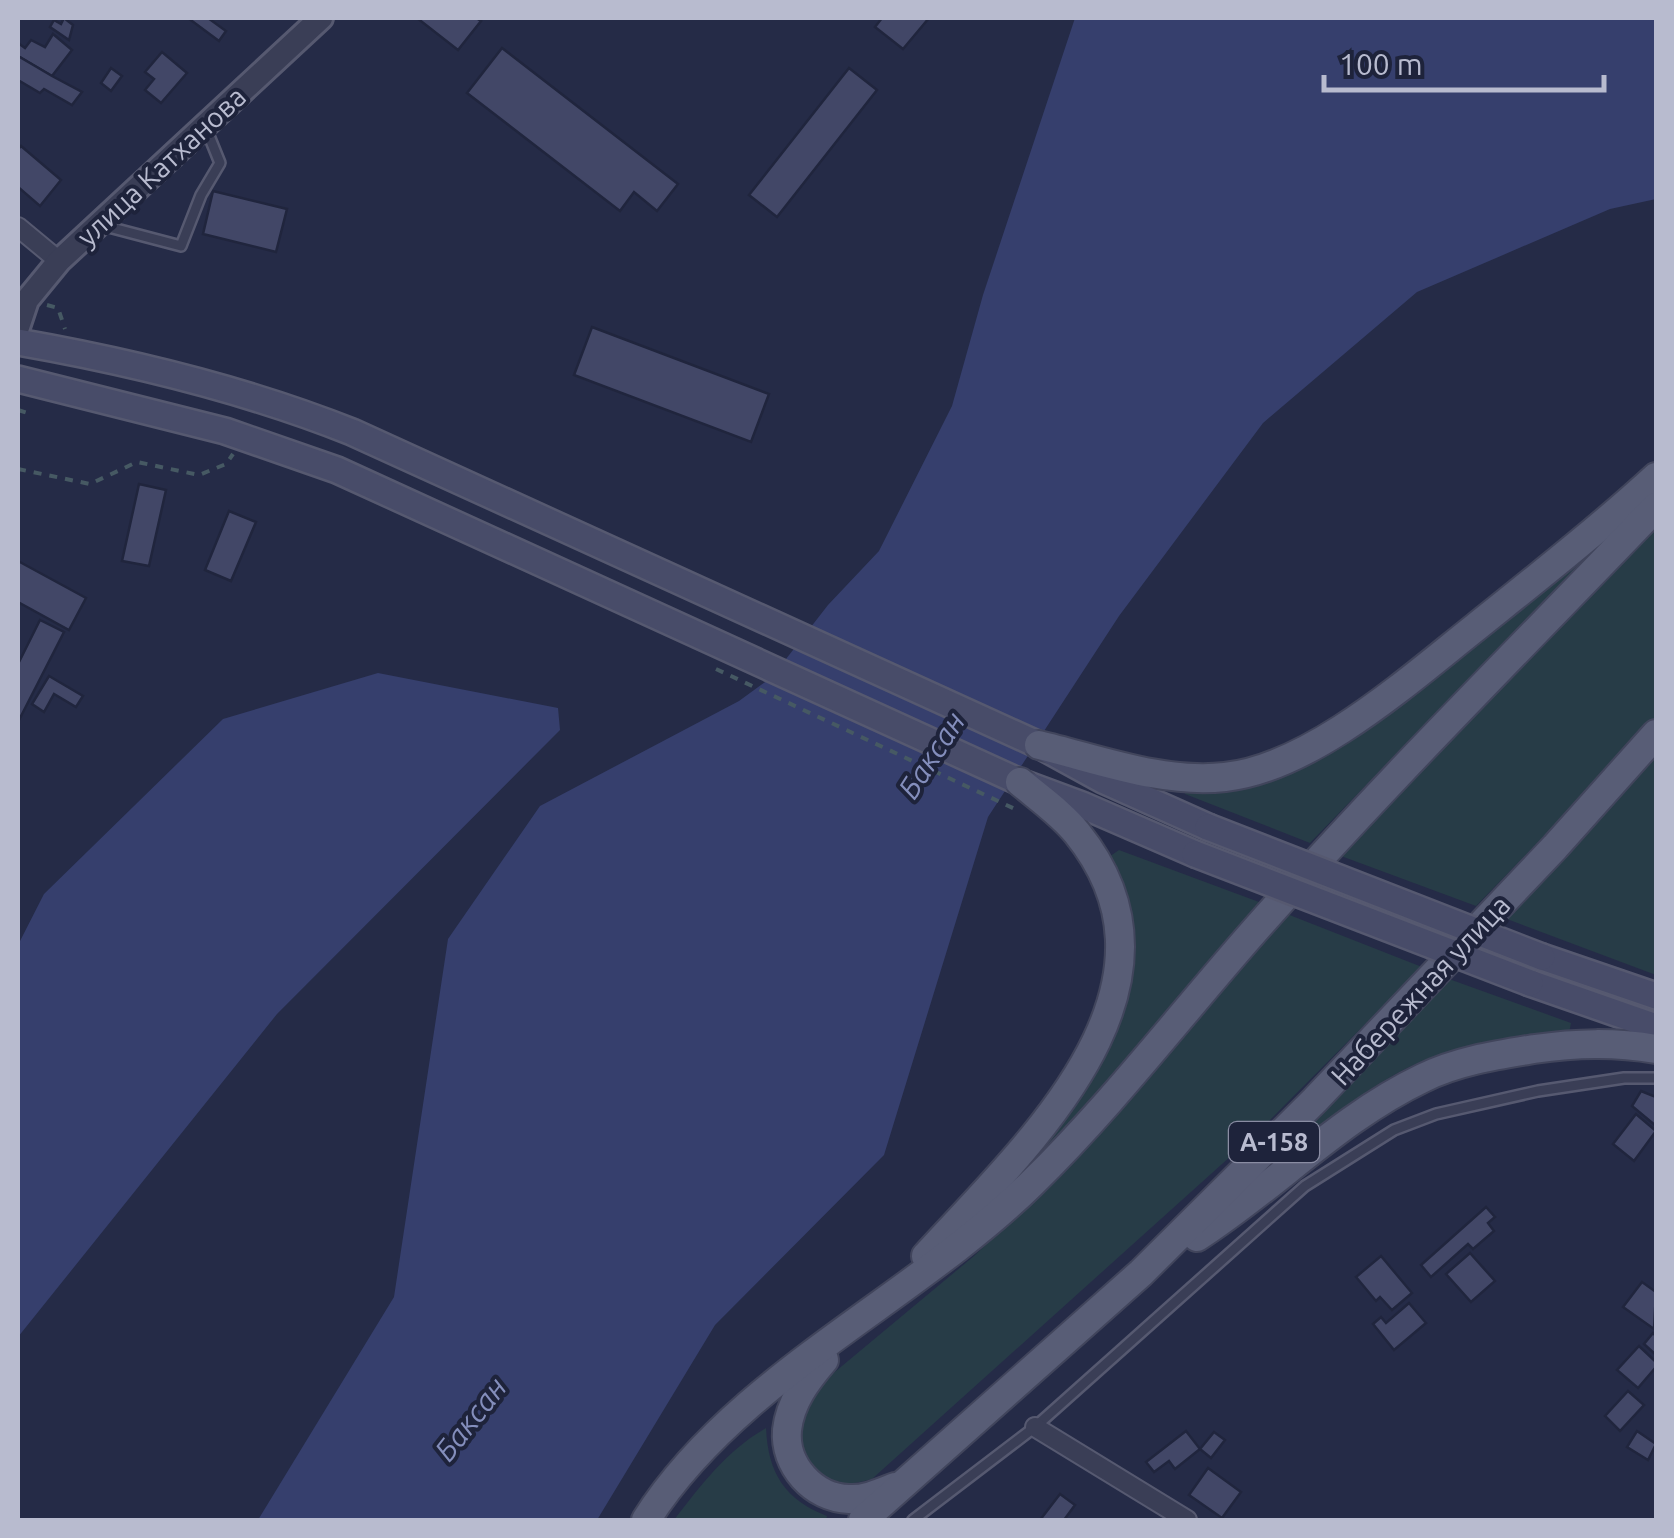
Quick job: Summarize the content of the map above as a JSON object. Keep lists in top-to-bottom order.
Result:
{
  "streets": {
    "main road": ["Набережная улица", "А-158"],
    "street": ["улица Катханова"]
  },
  "water": ["Баксан"],
  "scale_bar": "100 m"
}
